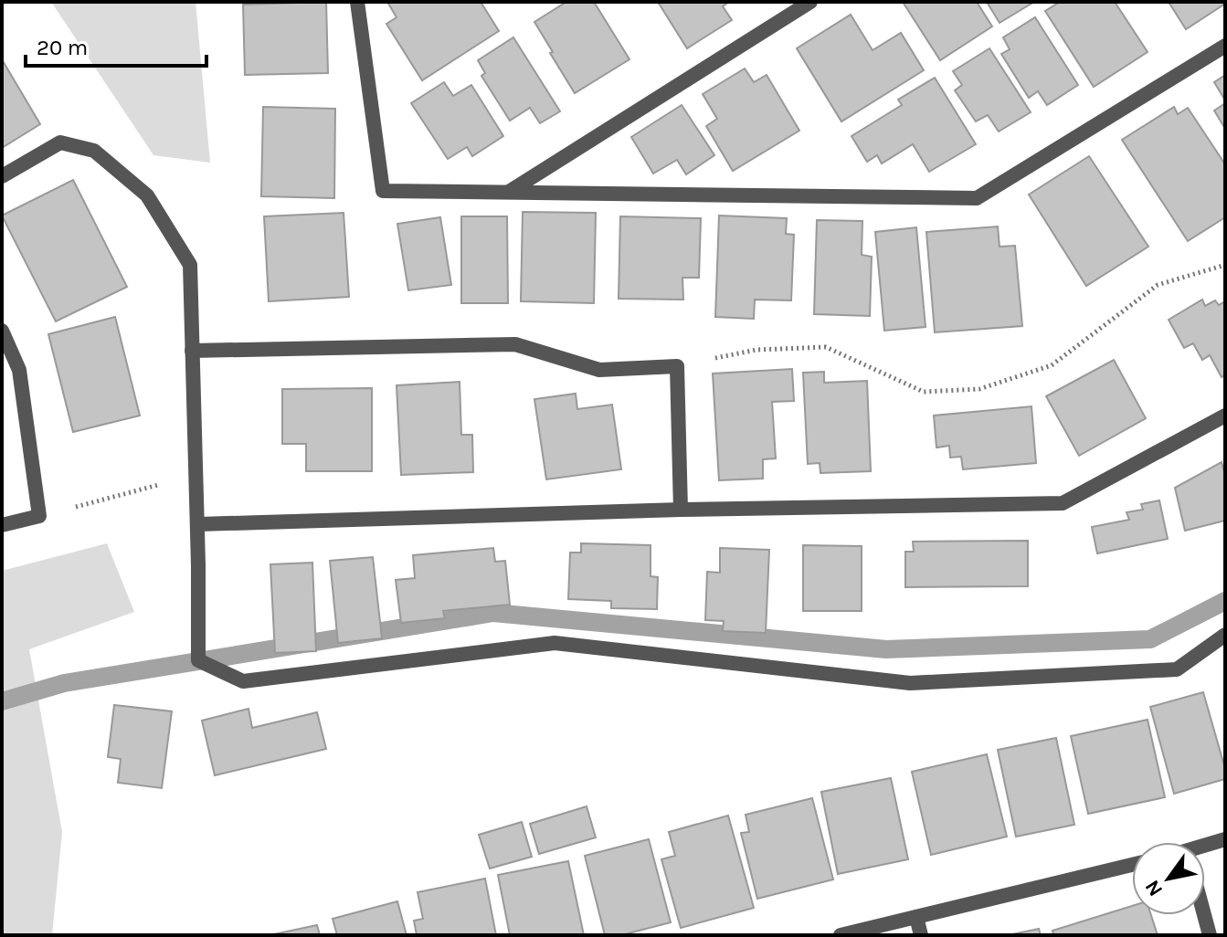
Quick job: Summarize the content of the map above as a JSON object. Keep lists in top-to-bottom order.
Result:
{
  "scale_bar": "20 m",
  "north": "bottom left"
}
